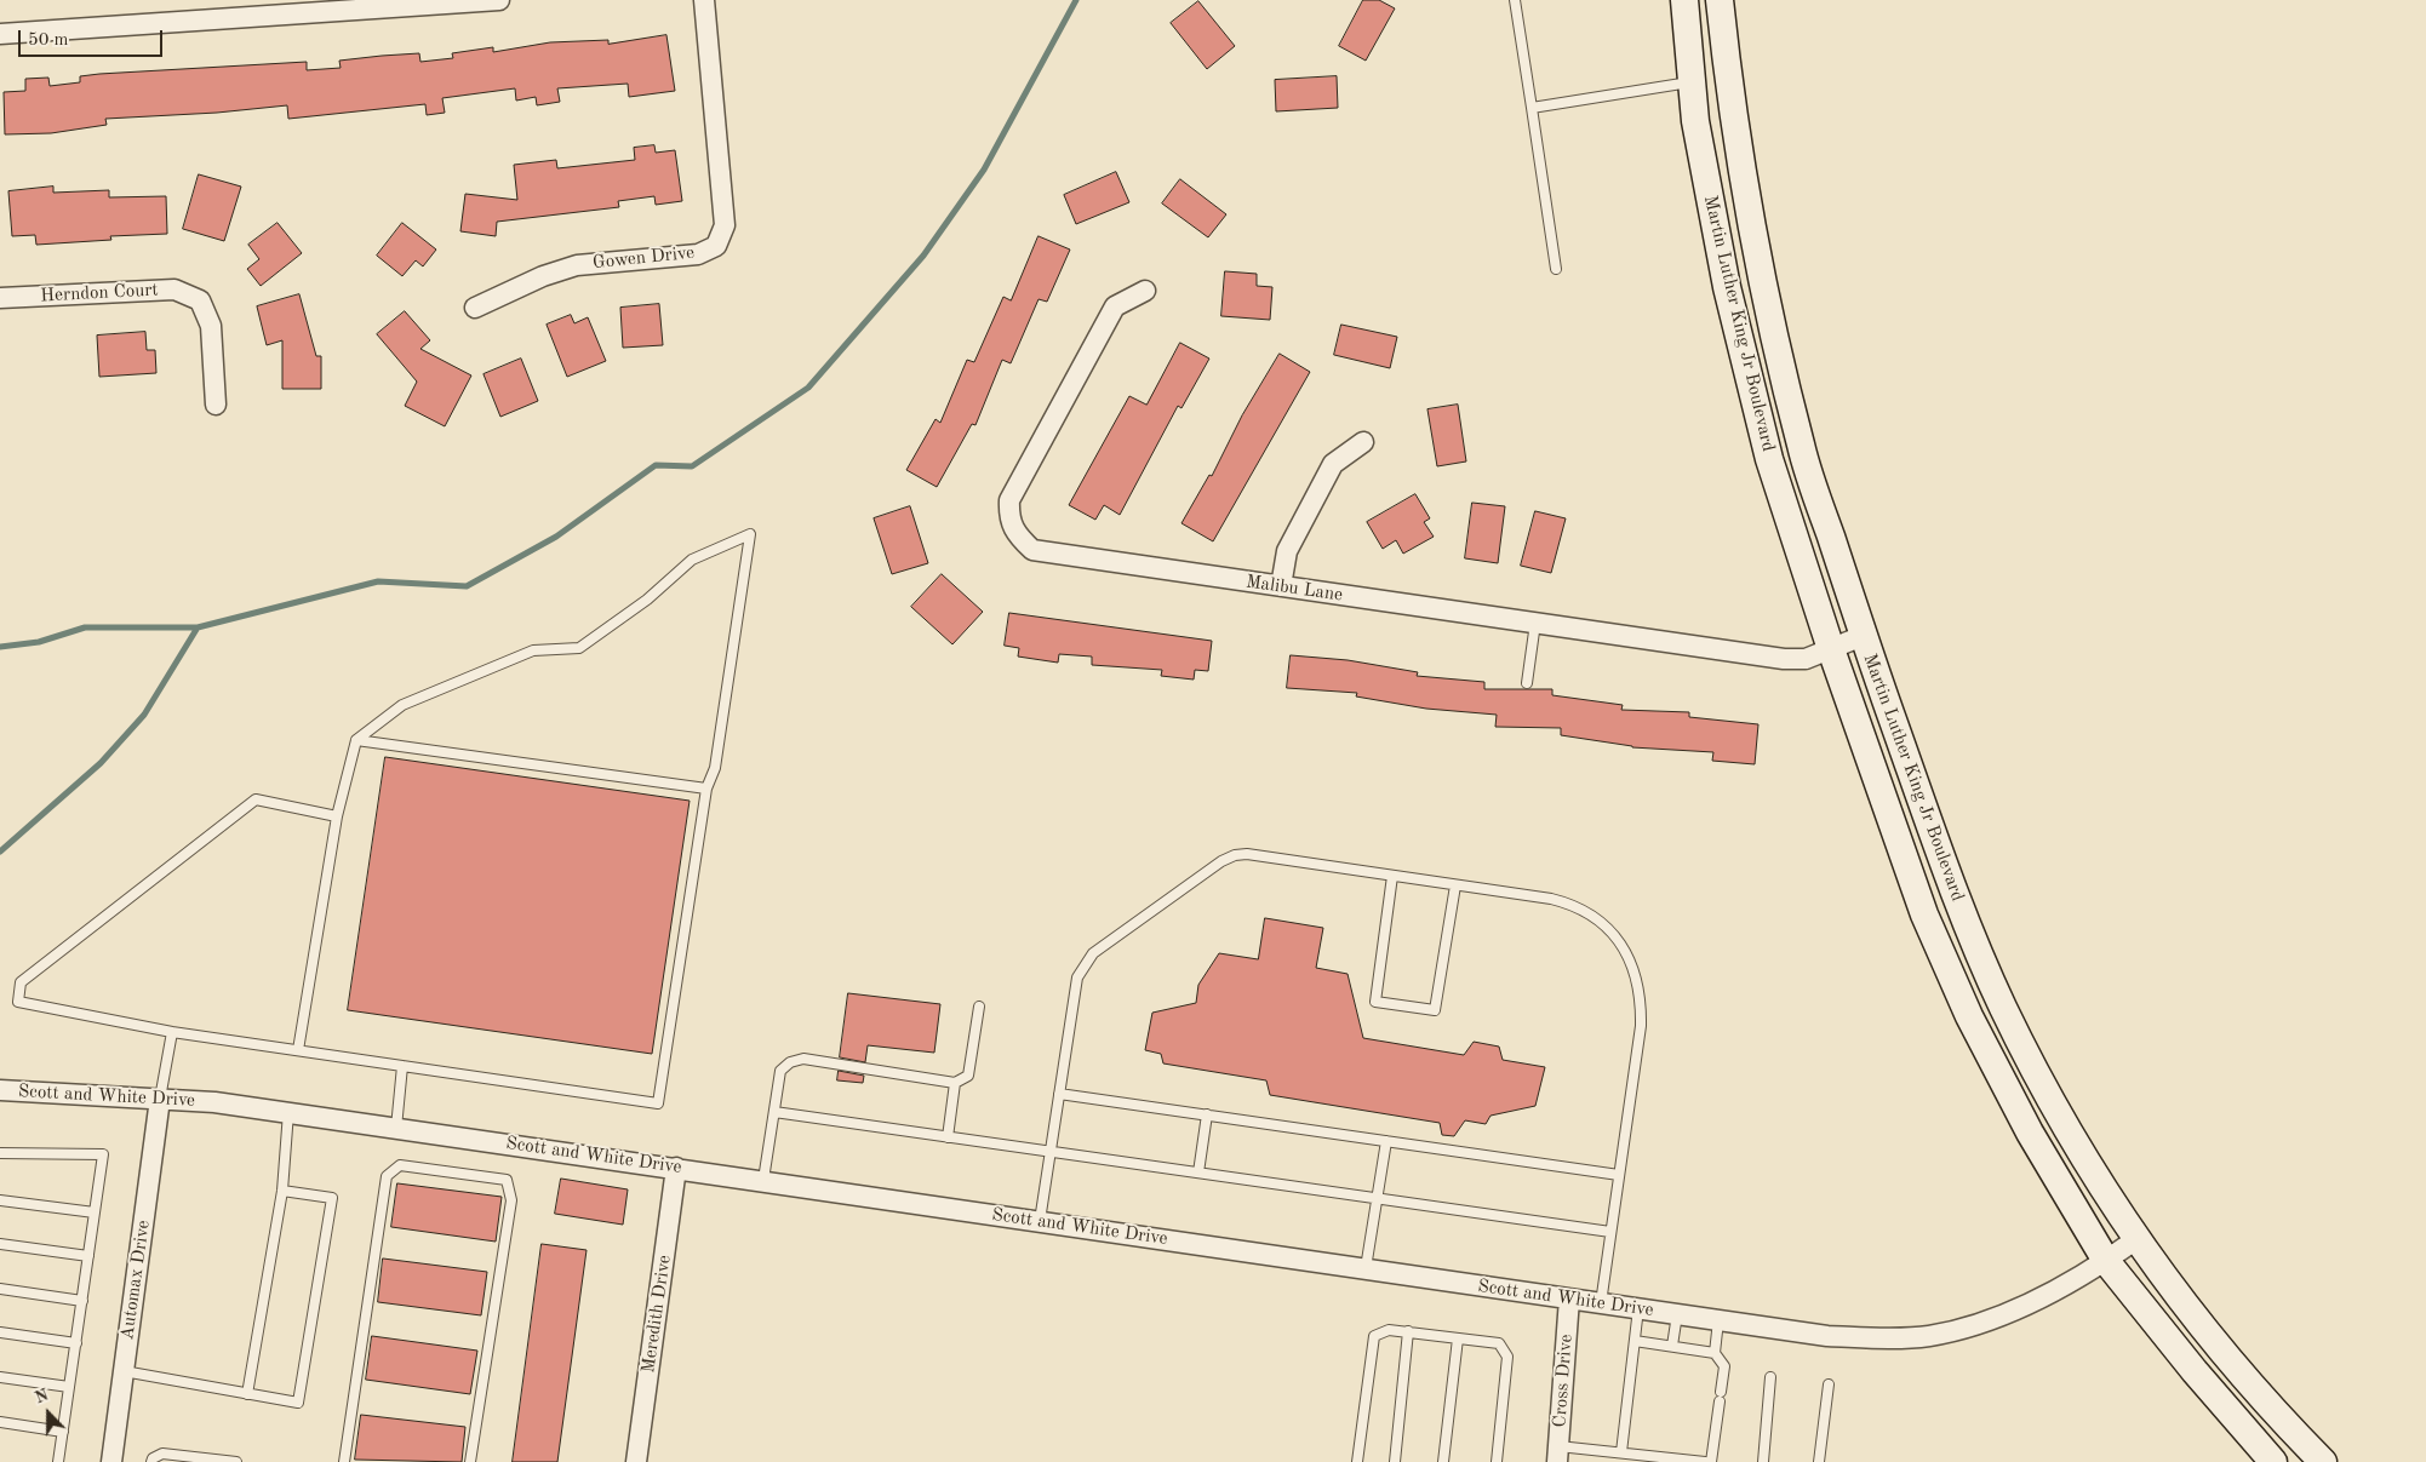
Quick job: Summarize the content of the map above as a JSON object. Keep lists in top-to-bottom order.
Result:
{
  "streets": {
    "main road": ["Martin Luther King Jr Boulevard"],
    "street": [
      "Gowen Drive",
      "Herndon Court",
      "Malibu Lane",
      "Scott and White Drive",
      "Automax Drive",
      "Meredith Drive",
      "Cross Drive"
    ]
  },
  "crossings": [
    ["Martin Luther King Jr Boulevard", "Malibu Lane"],
    ["Martin Luther King Jr Boulevard", "Scott and White Drive"],
    ["Scott and White Drive", "Automax Drive"],
    ["Scott and White Drive", "Meredith Drive"],
    ["Scott and White Drive", "Cross Drive"]
  ],
  "scale_bar": "50 m",
  "north": "top"
}
